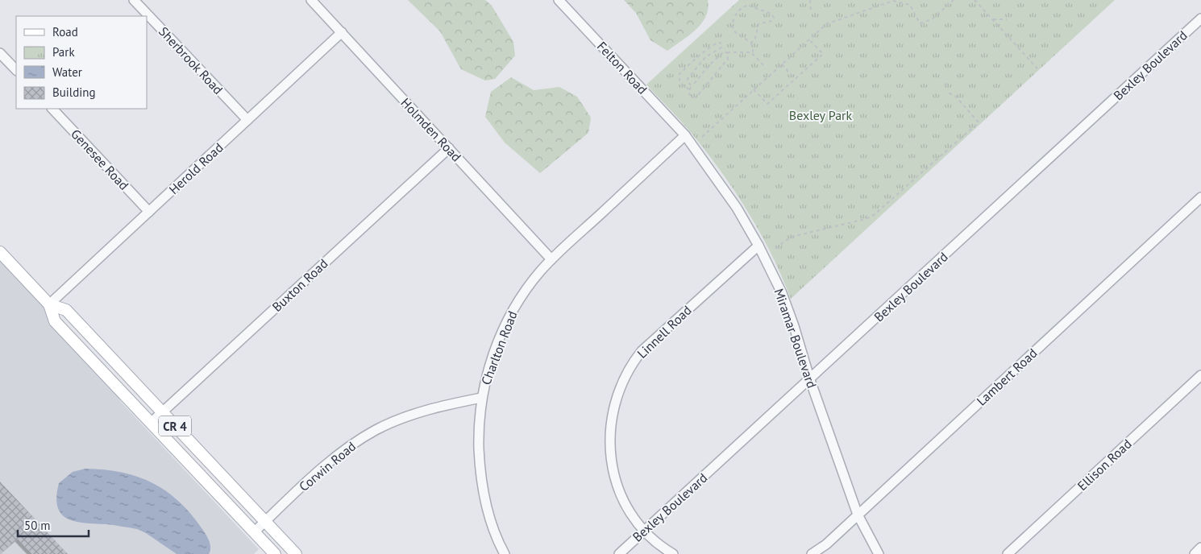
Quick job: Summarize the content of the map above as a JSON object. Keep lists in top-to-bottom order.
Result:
{
  "streets": {
    "main road": ["CR 4"],
    "street": [
      "Sherbrook Road",
      "Bexley Boulevard",
      "Felton Road",
      "Holmden Road",
      "Genesee Road",
      "Herold Road",
      "Buxton Road",
      "Linnell Road",
      "Miramar Boulevard",
      "Charlton Road",
      "Lambert Road",
      "Ellison Road",
      "Corwin Road"
    ]
  },
  "crossings": [
    ["Sherbrook Road", "Herold Road"],
    ["Bexley Boulevard", "Linnell Road"],
    ["Bexley Boulevard", "Miramar Boulevard"],
    ["Felton Road", "Miramar Boulevard"],
    ["Felton Road", "Charlton Road"],
    ["Holmden Road", "Herold Road"],
    ["Holmden Road", "Buxton Road"],
    ["Holmden Road", "Charlton Road"],
    ["Genesee Road", "Herold Road"],
    ["Herold Road", "CR 4"],
    ["Buxton Road", "CR 4"],
    ["Linnell Road", "Miramar Boulevard"],
    ["Miramar Boulevard", "Charlton Road"],
    ["Miramar Boulevard", "Lambert Road"],
    ["Charlton Road", "Corwin Road"],
    ["CR 4", "Corwin Road"]
  ],
  "parks": ["Bexley Park"],
  "legend": [
    "Road",
    "Park",
    "Water",
    "Building"
  ],
  "scale_bar": "50 m"
}
